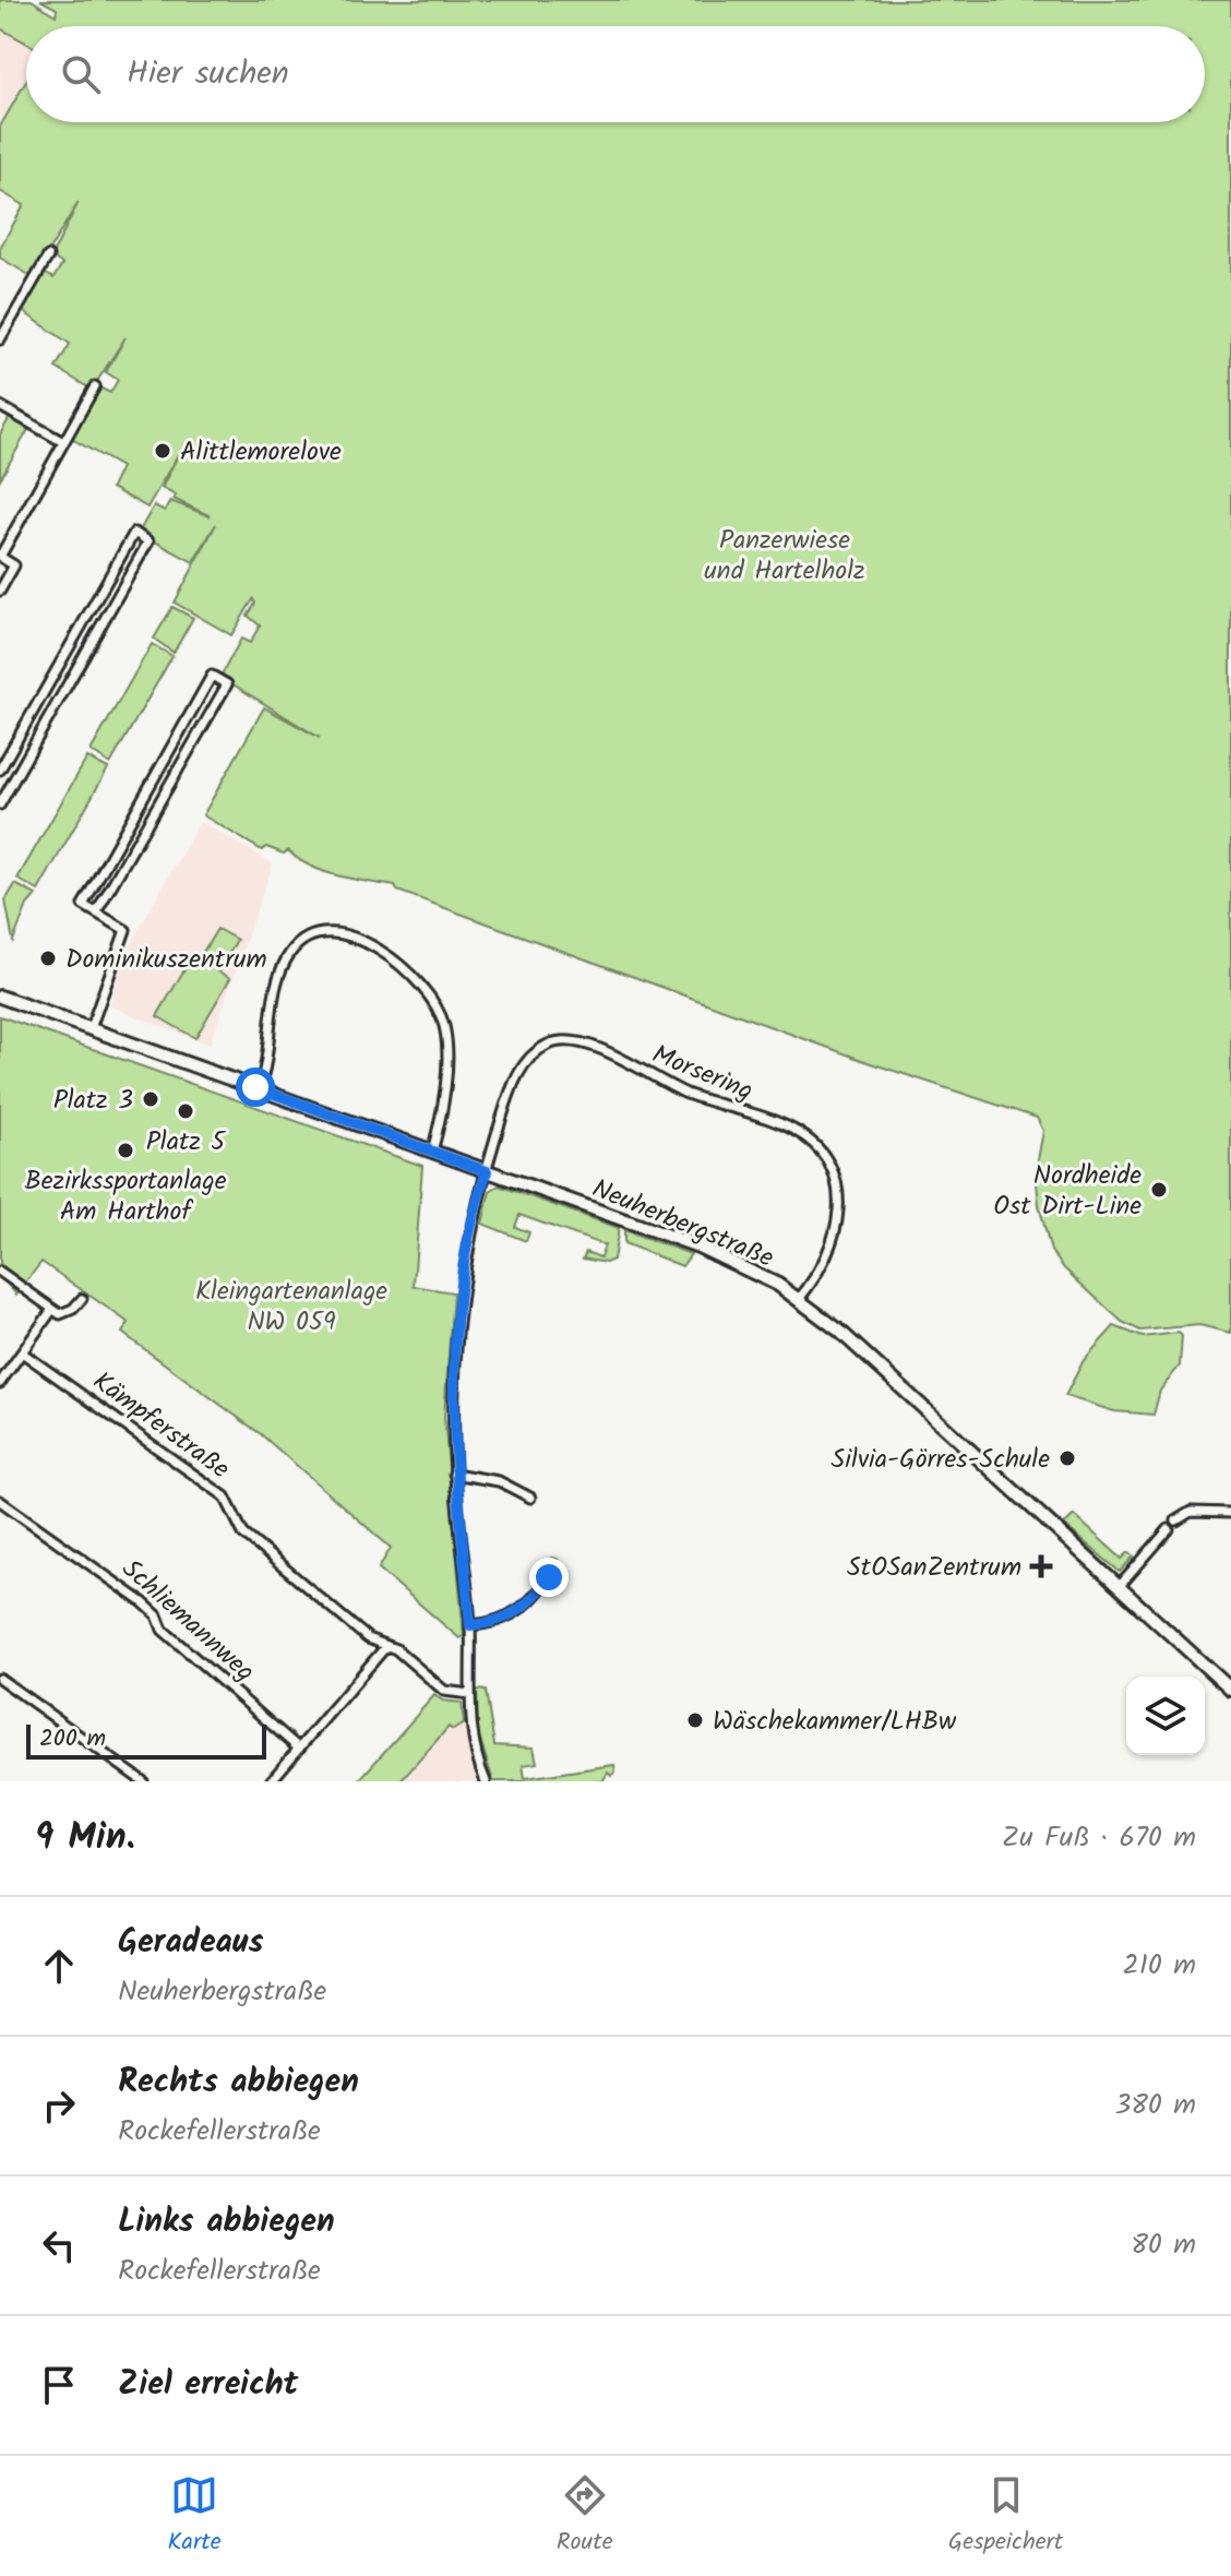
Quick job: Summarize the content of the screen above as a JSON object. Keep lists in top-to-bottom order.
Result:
{
  "streets": {
    "main road": ["Neuherbergstraße"],
    "street": ["Morsering", "Kämpferstraße", "Schliemannweg"]
  },
  "crossings": [
    ["Morsering", "Neuherbergstraße"],
    ["Morsering", "Kämpferstraße"]
  ],
  "parks": ["Panzerwiese und Hartelholz", "Kleingartenanlage NW 059"],
  "places": {
    "other": [
      "Alittlemorelove",
      "Dominikuszentrum",
      "Platz 3",
      "Platz 5",
      "Bezirkssportanlage Am Harthof",
      "Nordheide Ost Dirt-Line",
      "Silvia-Görres-Schule",
      "Wäschekammer/LHBw"
    ],
    "health": ["StOSanZentrum"]
  },
  "scale_bar": "200 m",
  "page": {
    "search": "Hier suchen",
    "scale": "200 m",
    "heading": ["9 Min.", "Zu Fuß · 670 m"],
    "list": [
      ["Geradeaus", "Neuherbergstraße", "210 m"],
      ["Rechts abbiegen", "Rockefellerstraße", "380 m"],
      ["Links abbiegen", "Rockefellerstraße", "80 m"],
      "Ziel erreicht"
    ],
    "nav": ["Karte", "Route", "Gespeichert"]
  }
}
